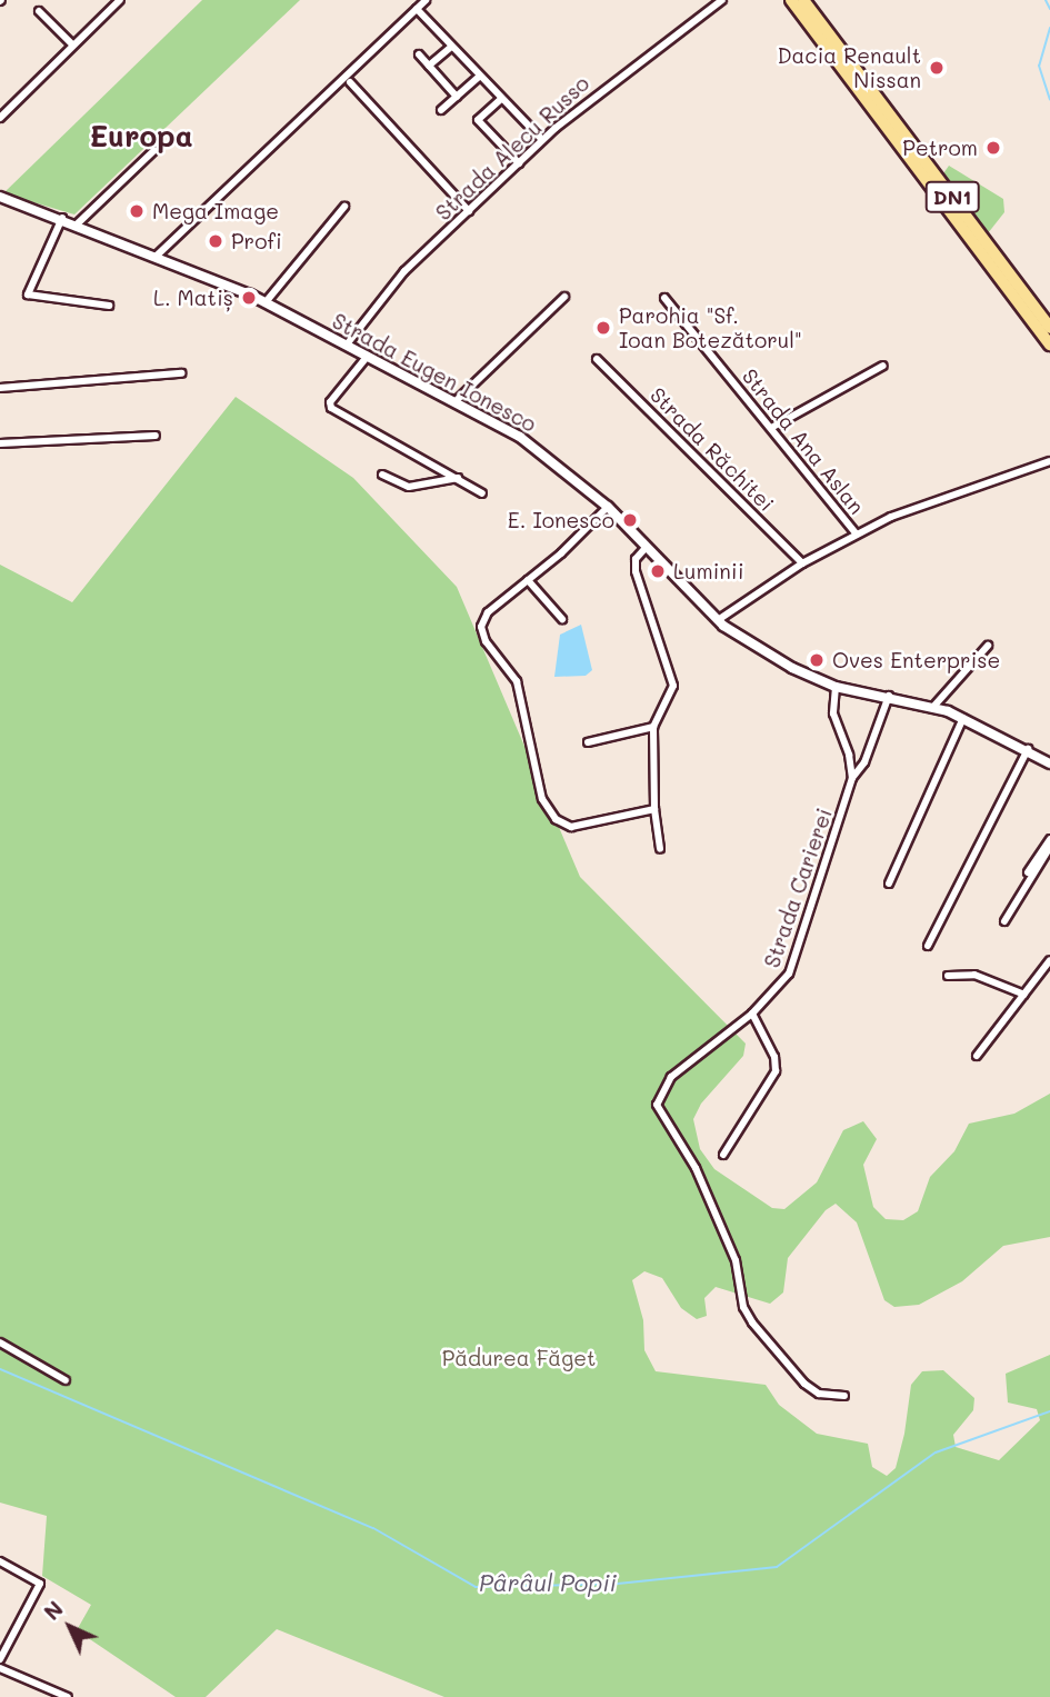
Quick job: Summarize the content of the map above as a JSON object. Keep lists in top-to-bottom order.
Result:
{
  "streets": {
    "main road": ["DN1"],
    "street": [
      "Strada Alecu Russo",
      "Strada Eugen Ionesco",
      "Strada Ana Aslan",
      "Strada Răchitei",
      "Strada Carierei"
    ]
  },
  "crossings": [
    ["Strada Alecu Russo", "Strada Eugen Ionesco"],
    ["Strada Eugen Ionesco", "Strada Carierei"]
  ],
  "districts": ["Europa"],
  "water": ["Pârâul Popii"],
  "parks": ["Pădurea Făget"],
  "places": [
    "Dacia Renault Nissan",
    "Petrom",
    "Mega Image",
    "Profi",
    "L. Matiș",
    "Parohia \"Sf. Ioan Botezătorul\"",
    "E. Ionesco",
    "Luminii",
    "Oves Enterprise"
  ],
  "north": "top left"
}
